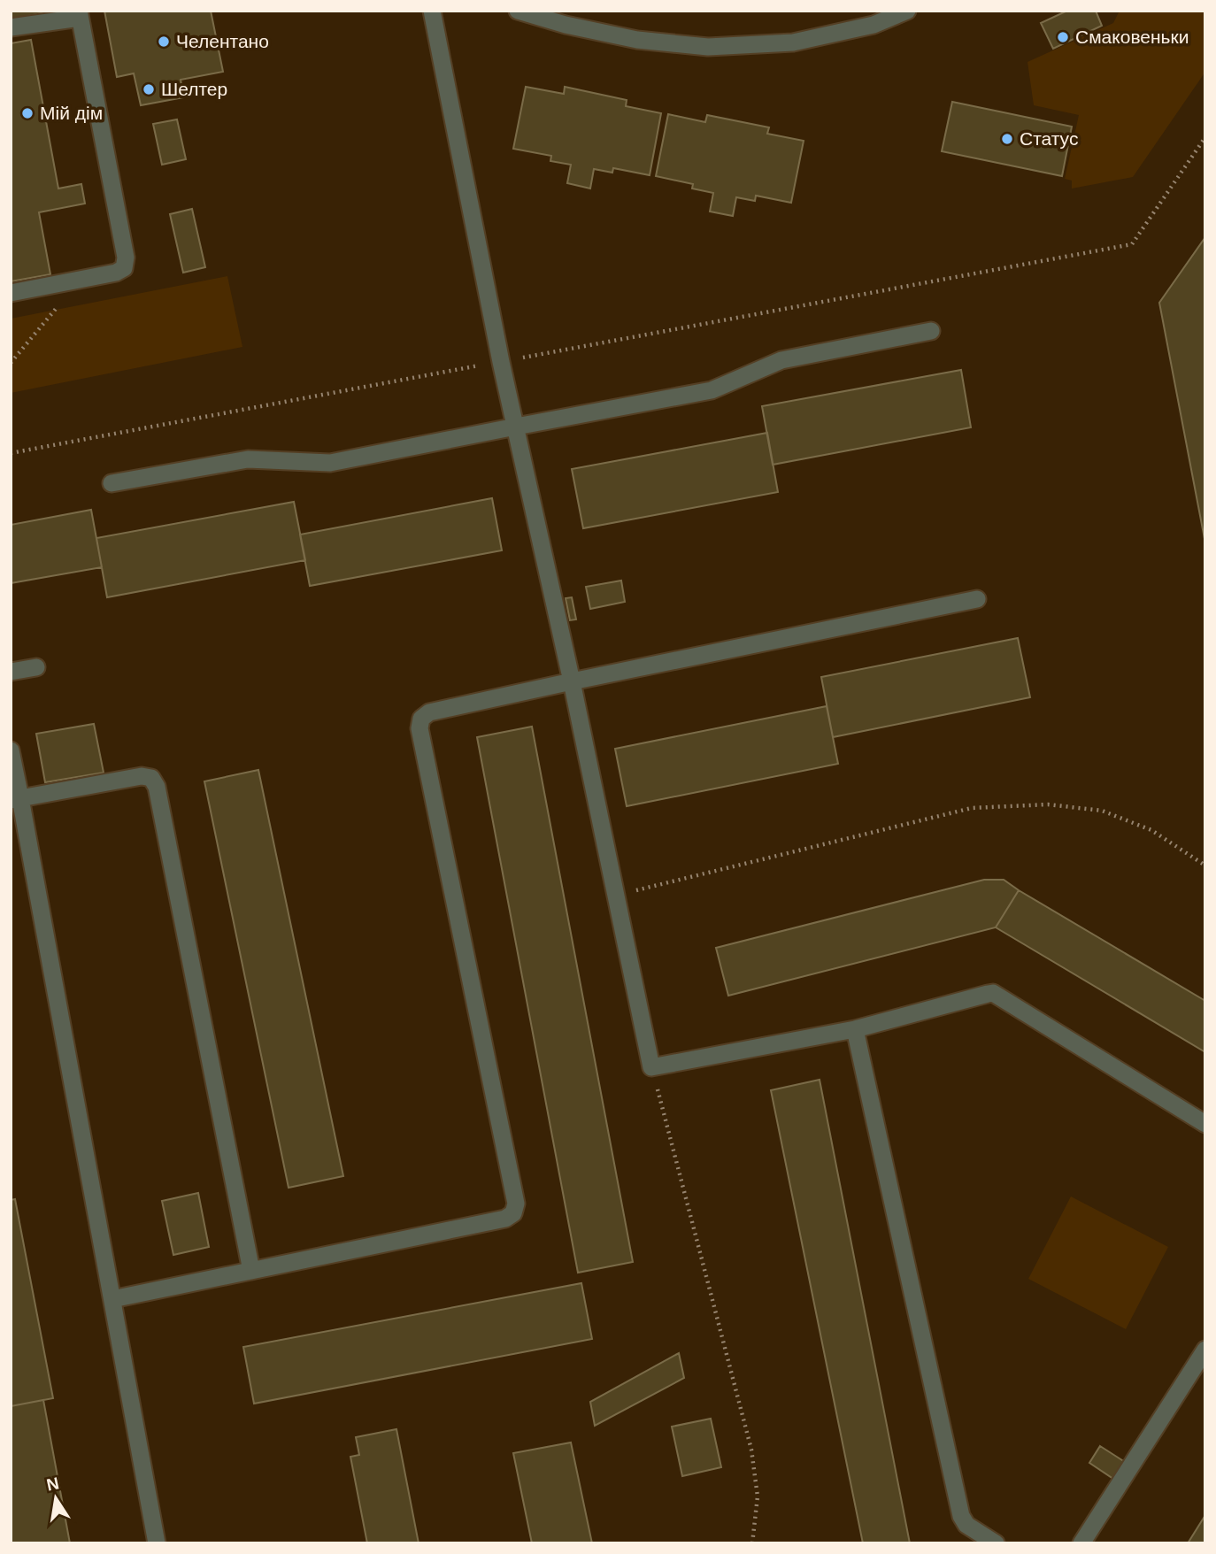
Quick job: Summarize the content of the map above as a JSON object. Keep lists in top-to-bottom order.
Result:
{
  "places": [
    "Смаковеньки",
    "Челентано",
    "Шелтер",
    "Мій дім",
    "Статус"
  ],
  "north": "top"
}
